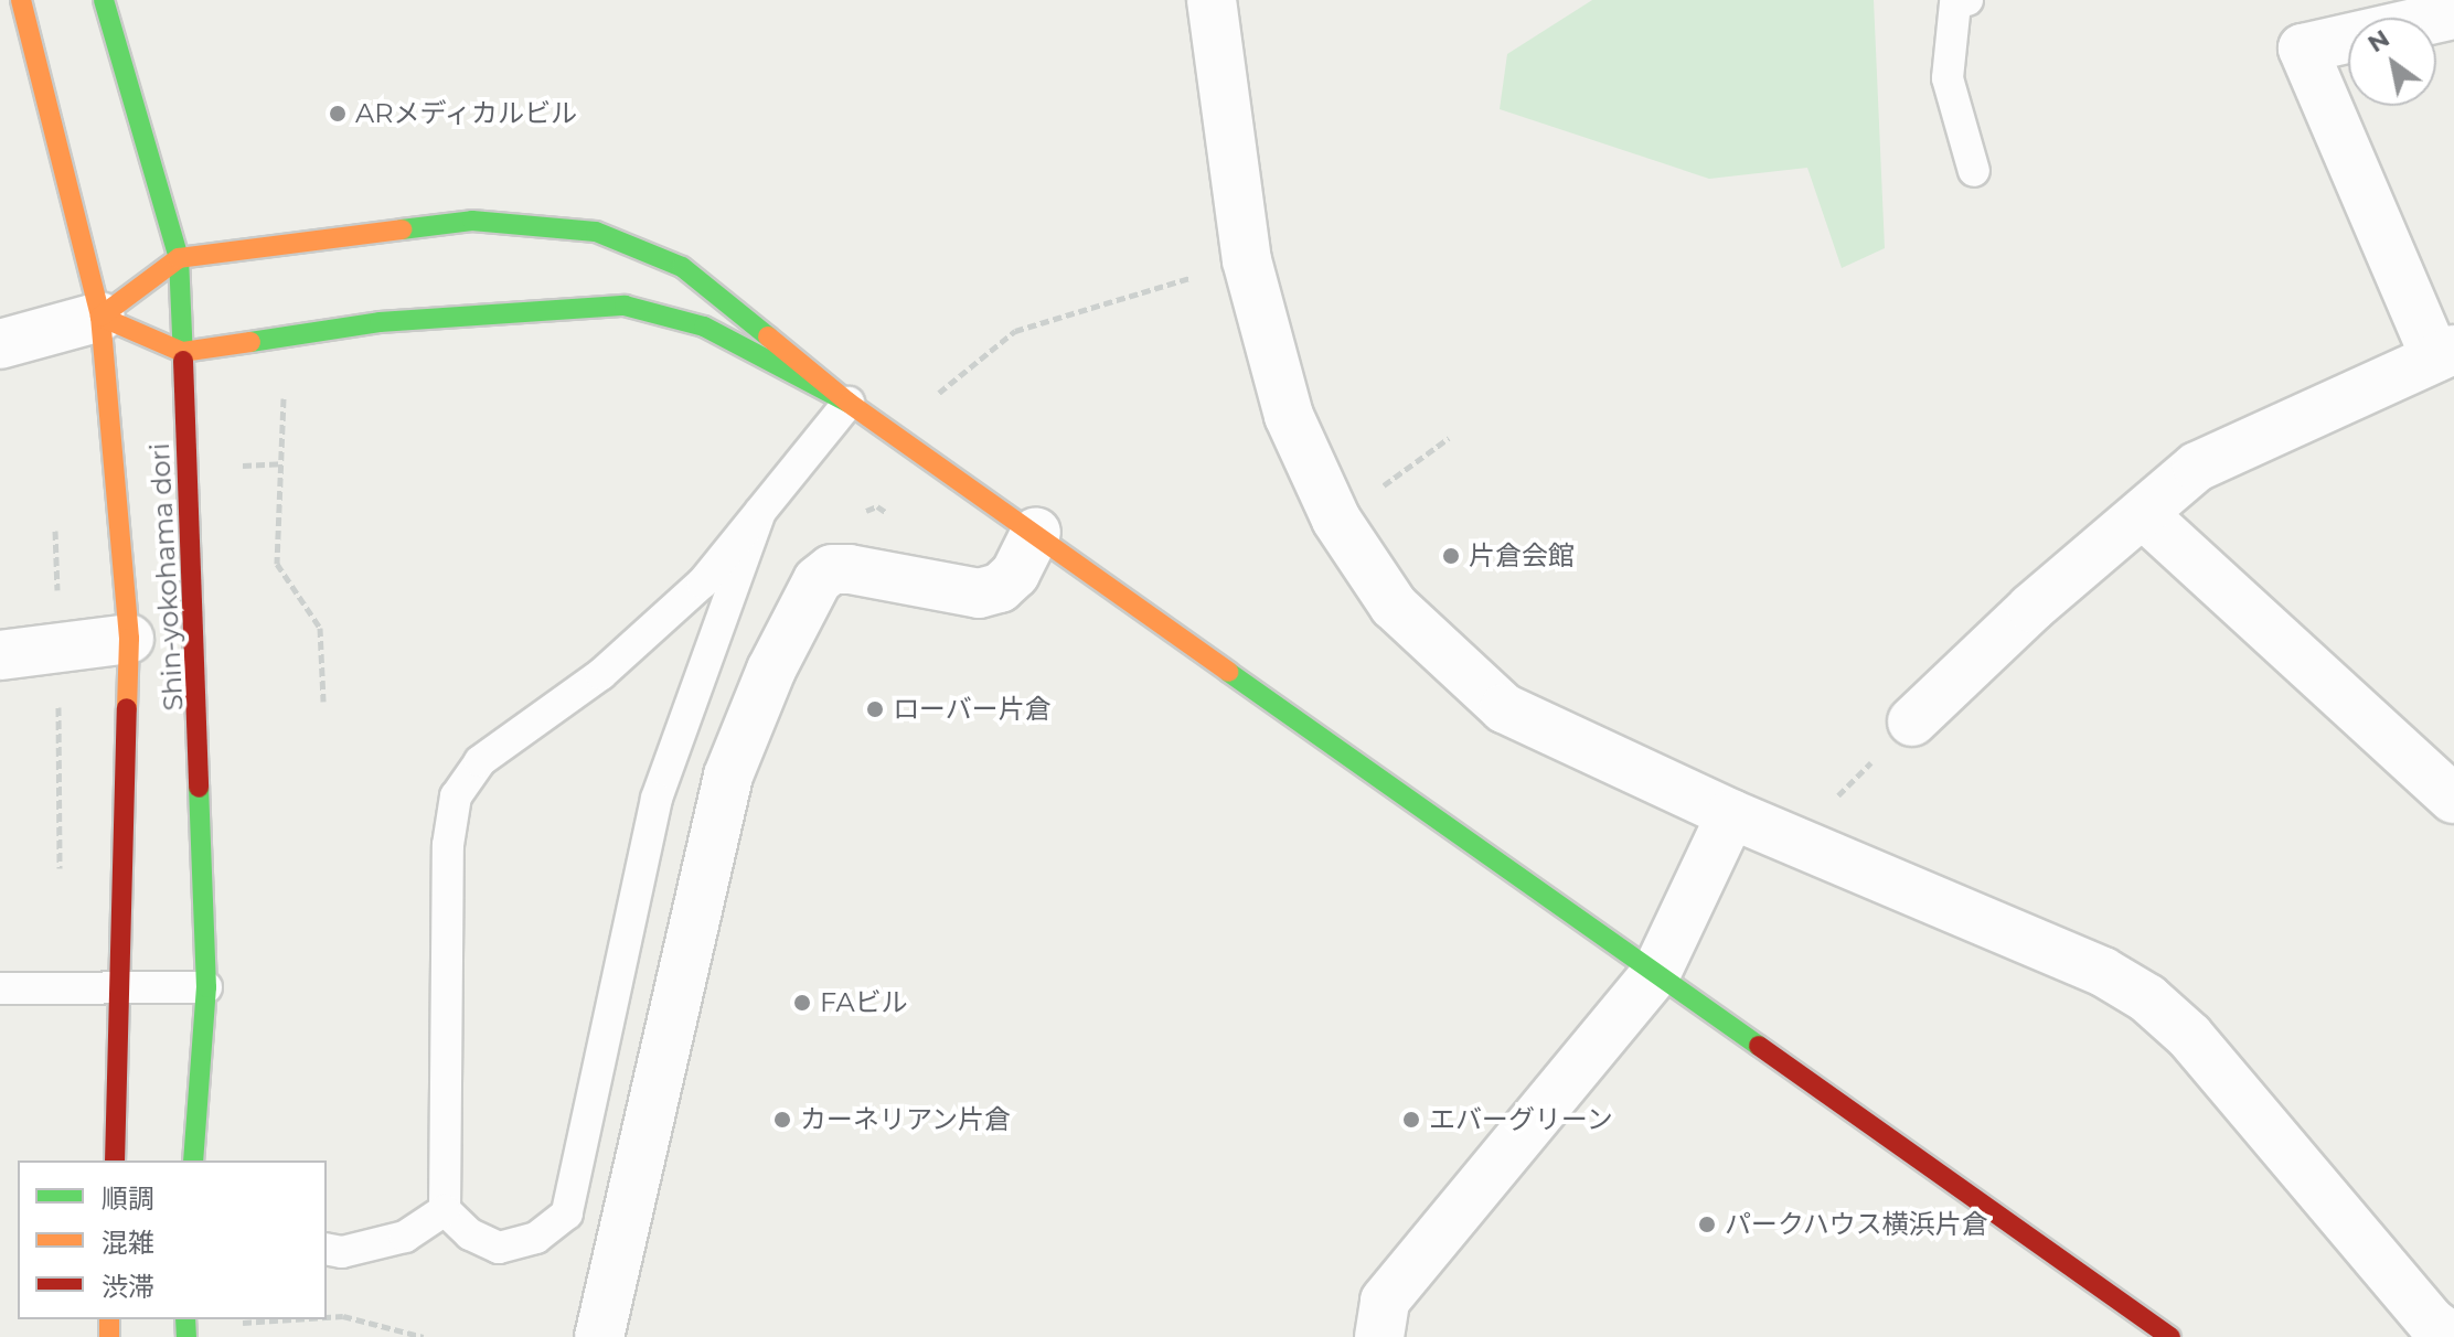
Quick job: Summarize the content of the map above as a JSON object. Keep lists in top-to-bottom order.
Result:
{
  "streets": {
    "street": ["Shin-yokohama dori"]
  },
  "places": [
    "ARメディカルビル",
    "片倉会館",
    "ローバー片倉",
    "FAビル",
    "カーネリアン片倉",
    "エバーグリーン",
    "パークハウス横浜片倉"
  ],
  "legend": ["順調", "混雑", "渋滞"],
  "north": "top left"
}
